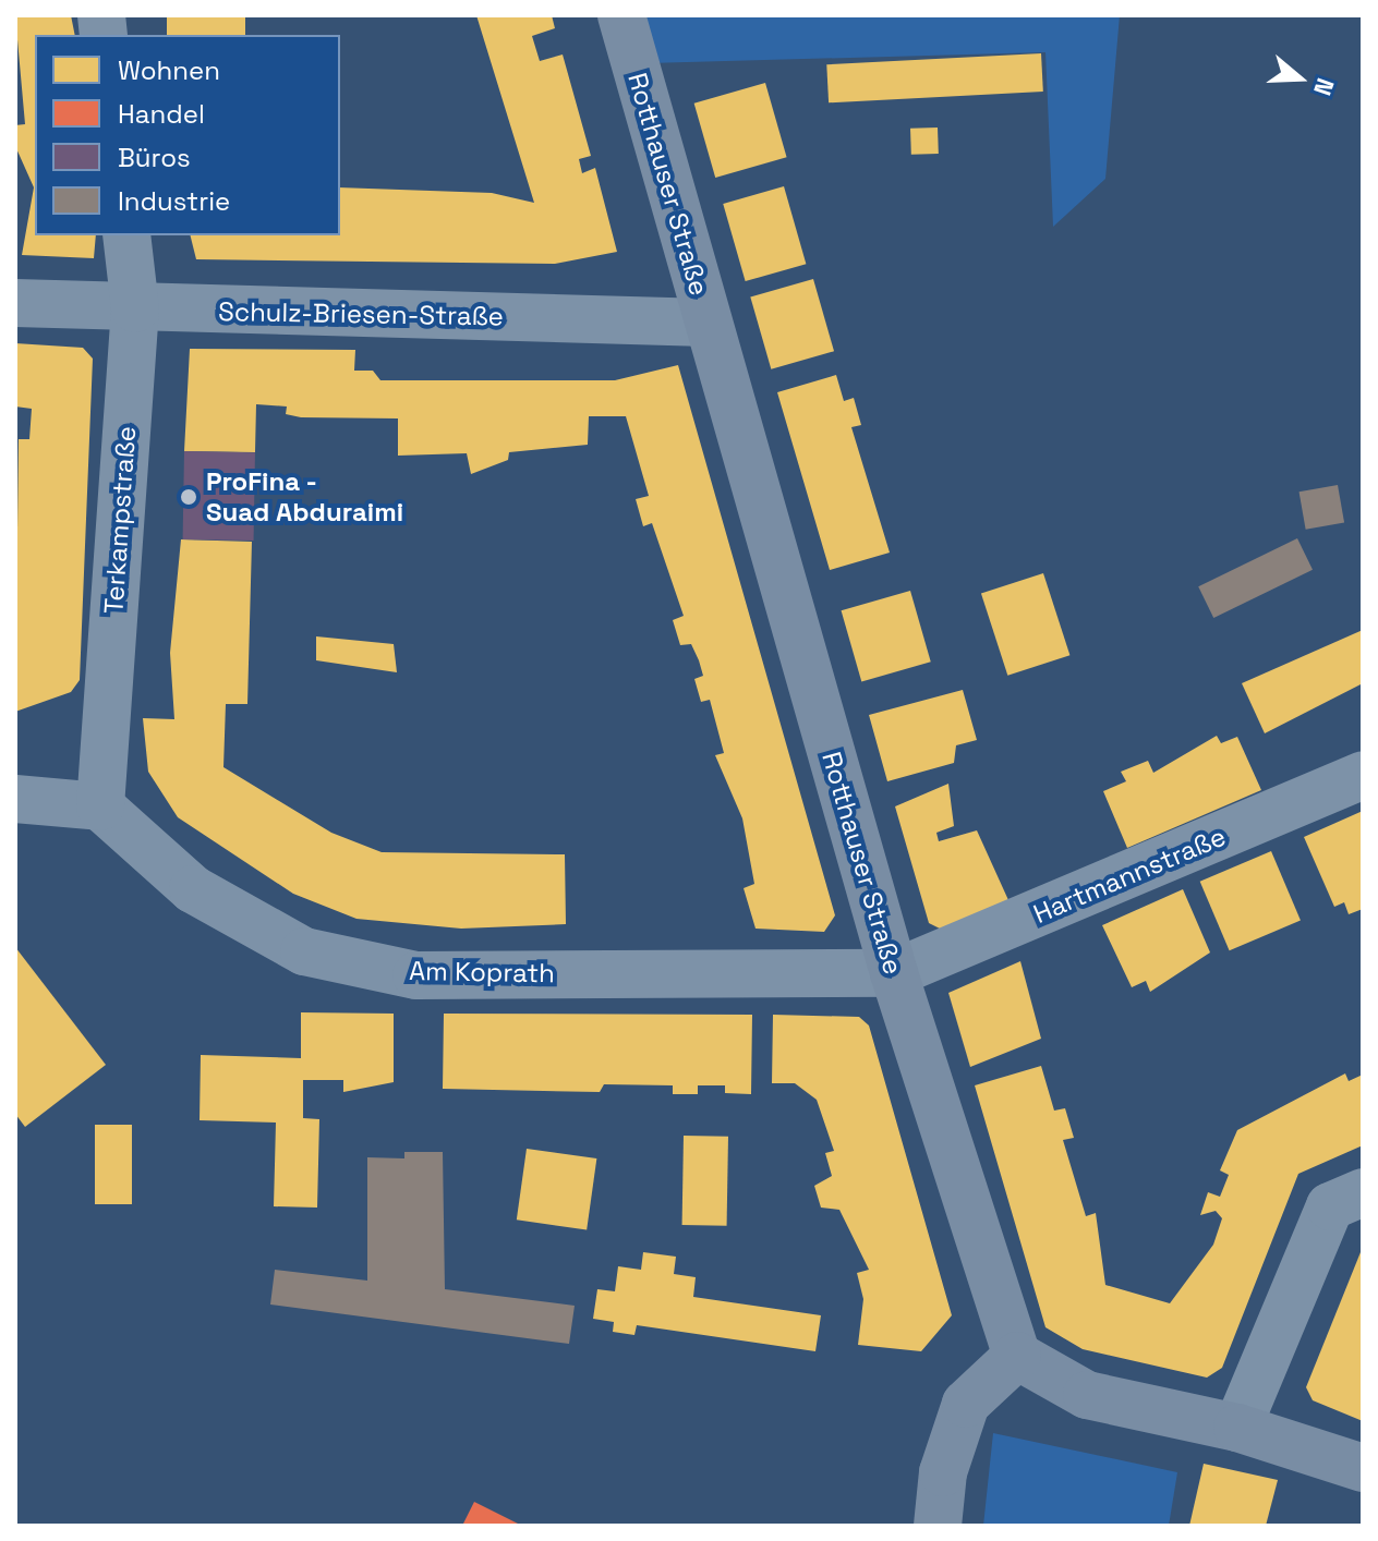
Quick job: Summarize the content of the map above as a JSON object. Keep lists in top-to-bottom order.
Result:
{
  "streets": {
    "main road": ["Rotthauser Straße"],
    "street": [
      "Schulz-Briesen-Straße",
      "Terkampstraße",
      "Hartmannstraße",
      "Am Koprath"
    ]
  },
  "crossings": [
    ["Rotthauser Straße", "Schulz-Briesen-Straße"],
    ["Rotthauser Straße", "Hartmannstraße"],
    ["Rotthauser Straße", "Am Koprath"],
    ["Schulz-Briesen-Straße", "Terkampstraße"],
    ["Terkampstraße", "Am Koprath"],
    ["Hartmannstraße", "Am Koprath"]
  ],
  "places": ["ProFina - Suad Abduraimi"],
  "legend": [
    "Wohnen",
    "Handel",
    "Büros",
    "Industrie"
  ],
  "north": "right"
}
